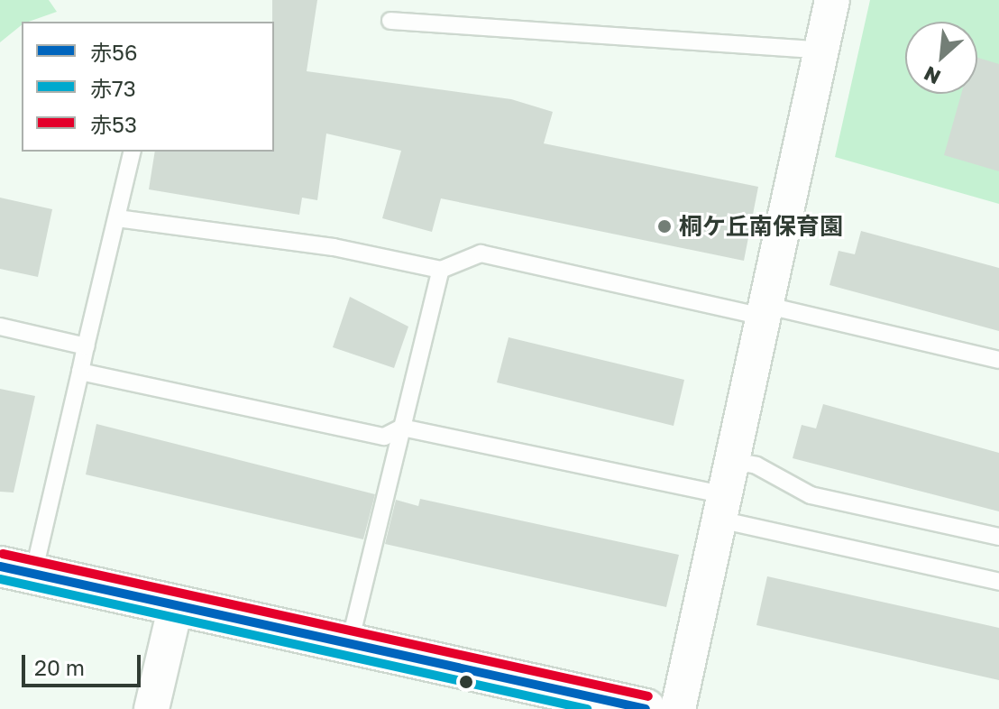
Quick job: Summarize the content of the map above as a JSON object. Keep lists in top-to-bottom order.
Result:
{
  "places": ["桐ケ丘南保育園"],
  "lines": ["transit line 赤53", "transit line 赤56", "transit line 赤73"],
  "legend": ["赤56", "赤73", "赤53"],
  "scale_bar": "20 m",
  "north": "bottom left"
}
